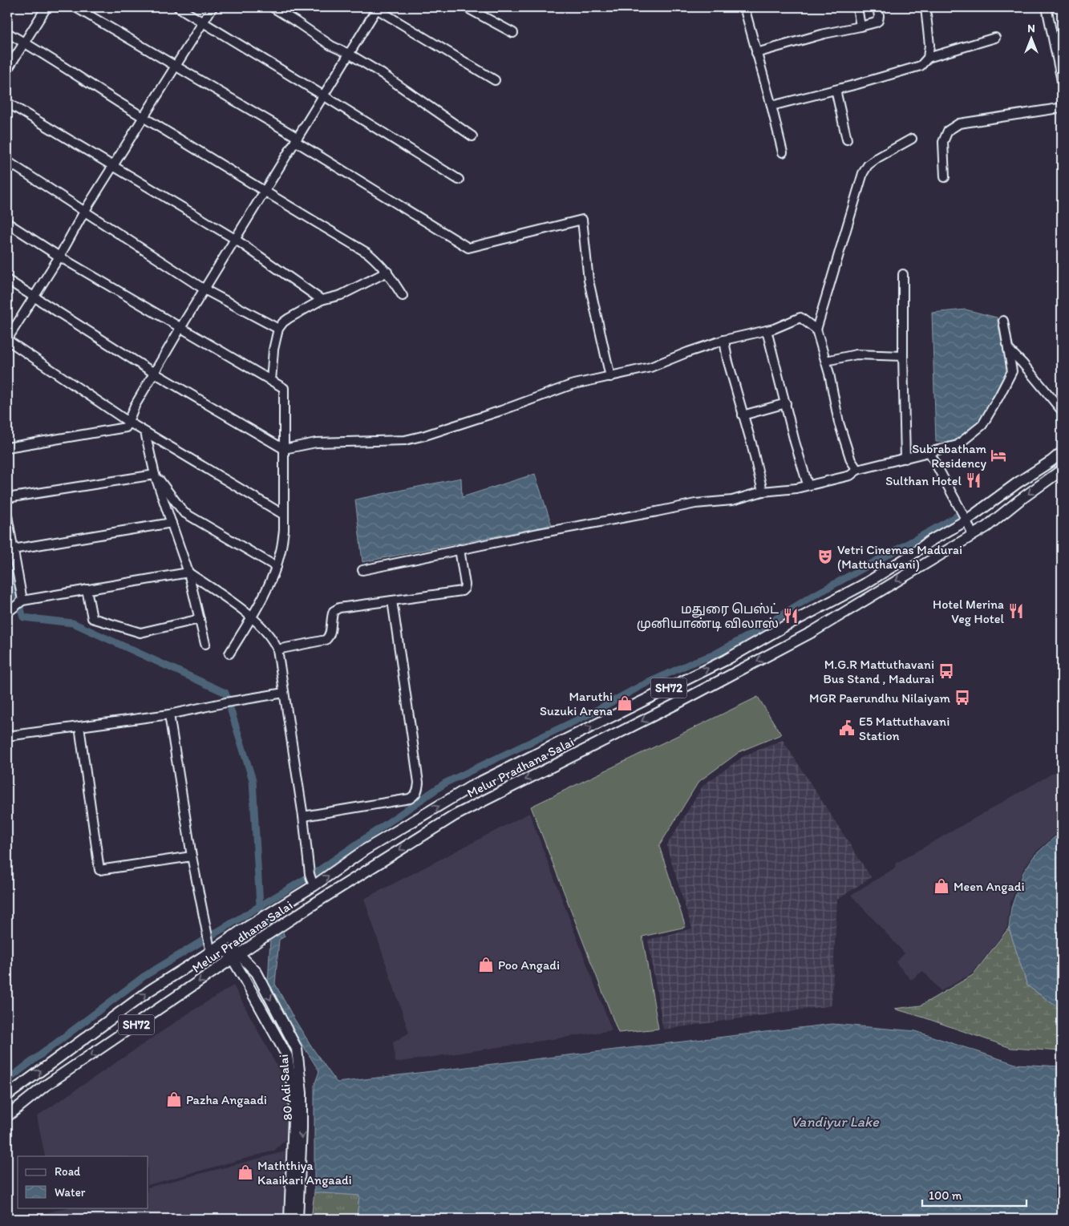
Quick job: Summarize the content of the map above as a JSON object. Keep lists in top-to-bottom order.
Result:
{
  "streets": {
    "main road": ["SH72", "Melur Pradhana Salai", "80 Adi Salai"]
  },
  "crossings": [
    ["Melur Pradhana Salai", "80 Adi Salai"]
  ],
  "water": ["Vandiyur Lake"],
  "places": {
    "hotel": ["Subrabatham Residency"],
    "restaurant": ["Sulthan Hotel", "Hotel Merina Veg Hotel", "மதுரை பெஸ்ட் முனியாண்டி விலாஸ்"],
    "theatre": ["Vetri Cinemas Madurai (Mattuthavani)"],
    "bus stop": ["M.G.R Mattuthavani Bus Stand , Madurai", "MGR Paerundhu Nilaiyam"],
    "shop": [
      "Maruthi Suzuki Arena",
      "Meen Angadi",
      "Poo Angadi",
      "Pazha Angaadi",
      "Maththiya Kaaikari Angaadi"
    ],
    "public building": ["E5 Mattuthavani Station"]
  },
  "legend": ["Road", "Water"],
  "scale_bar": "100 m",
  "north": "top"
}
